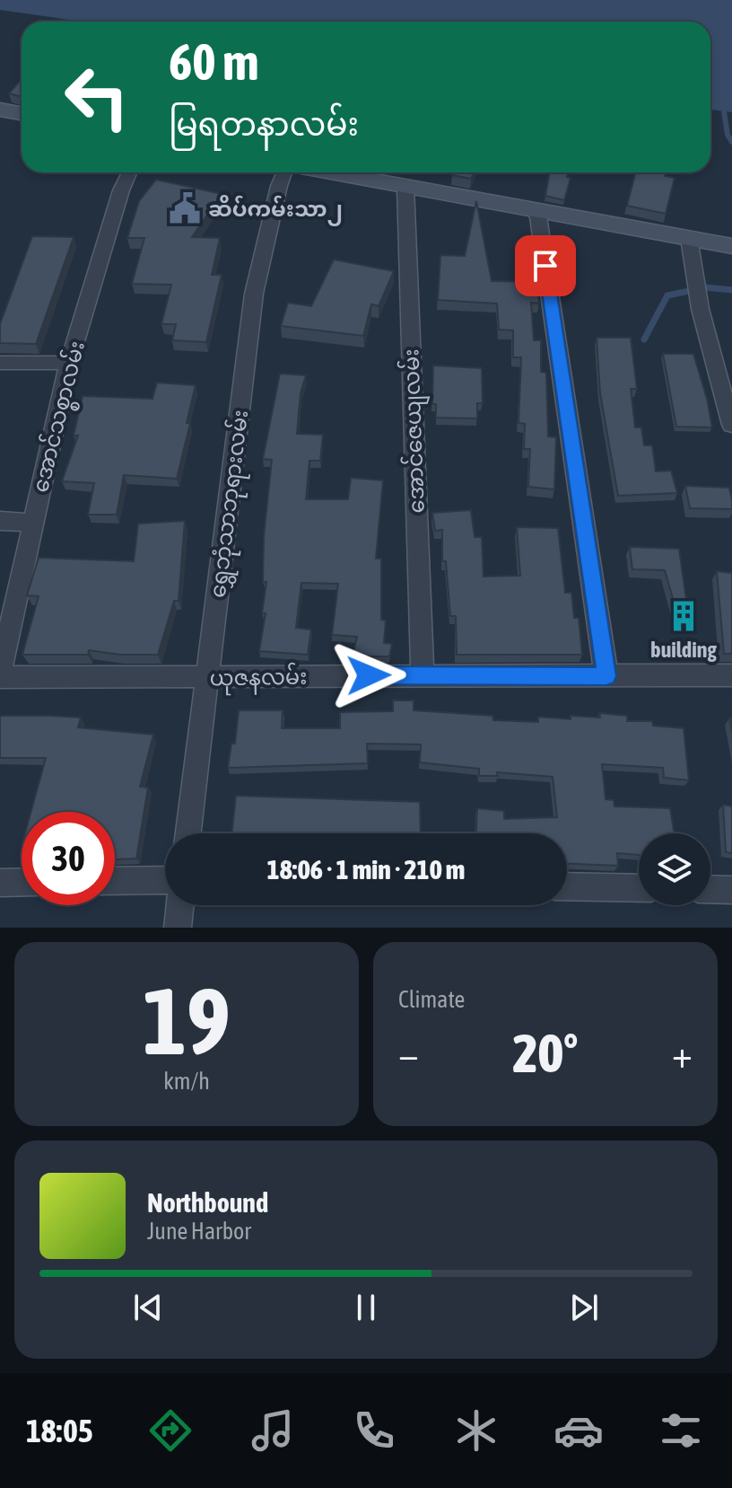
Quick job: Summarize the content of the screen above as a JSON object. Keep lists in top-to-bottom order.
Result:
{
  "streets": {
    "street": [
      "အောင်သစ္စာလမ်း",
      "အောင်ဇေယျလမ်း",
      "ရွှေဘုံသာဘုရားလမ်း",
      "ယုဇနလမ်း"
    ]
  },
  "crossings": [
    ["အောင်သစ္စာလမ်း", "ယုဇနလမ်း"],
    ["အောင်ဇေယျလမ်း", "ယုဇနလမ်း"],
    ["ရွှေဘုံသာဘုရားလမ်း", "ယုဇနလမ်း"]
  ],
  "places": {
    "public building": ["ဆိပ်ကမ်းသာ၂"],
    "building": ["building"]
  },
  "page": {
    "turn": ["60 m", "မြရတနာလမ်း"],
    "limit": "30",
    "trip": "18:06 · 1 min · 210 m",
    "tile": [
      ["19", "km/h"],
      "Climate"
    ],
    "heat": ["−", "20°", "+"],
    "song": ["Northbound", "June Harbor"],
    "tabs": "18:05"
  }
}
